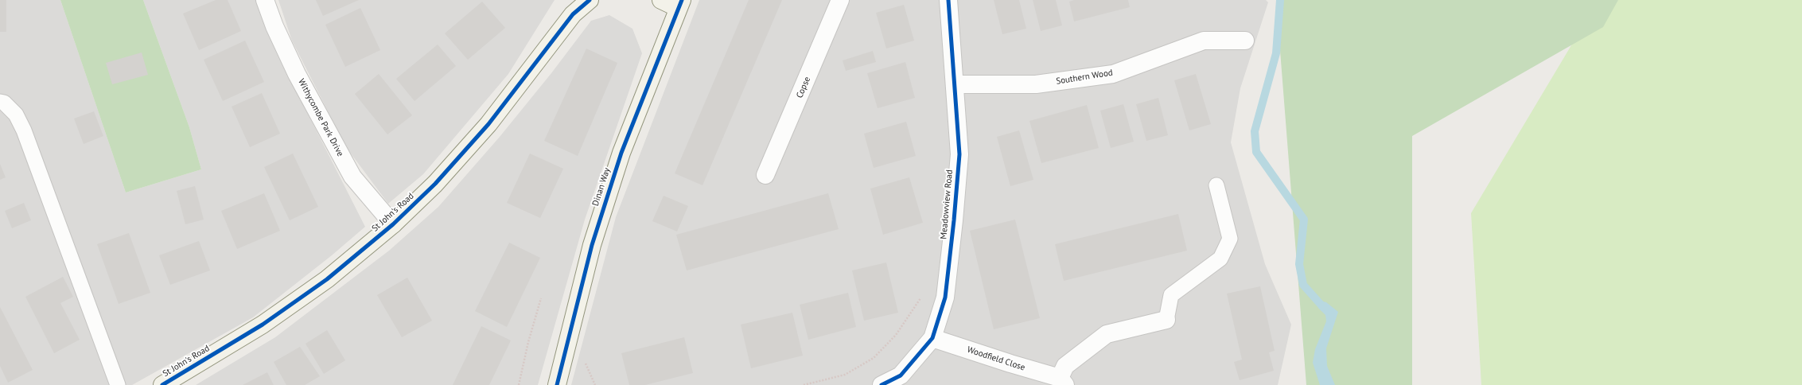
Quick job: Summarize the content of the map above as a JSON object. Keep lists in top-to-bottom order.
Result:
{
  "streets": {
    "street": [
      "Southern Wood",
      "Copse",
      "Withycombe Park Drive",
      "Dinan Way",
      "Meadowview Road",
      "St John's Road",
      "Woodfield Close"
    ]
  },
  "crossings": [
    ["Southern Wood", "Meadowview Road"],
    ["Withycombe Park Drive", "St John's Road"],
    ["Meadowview Road", "Woodfield Close"]
  ]
}
